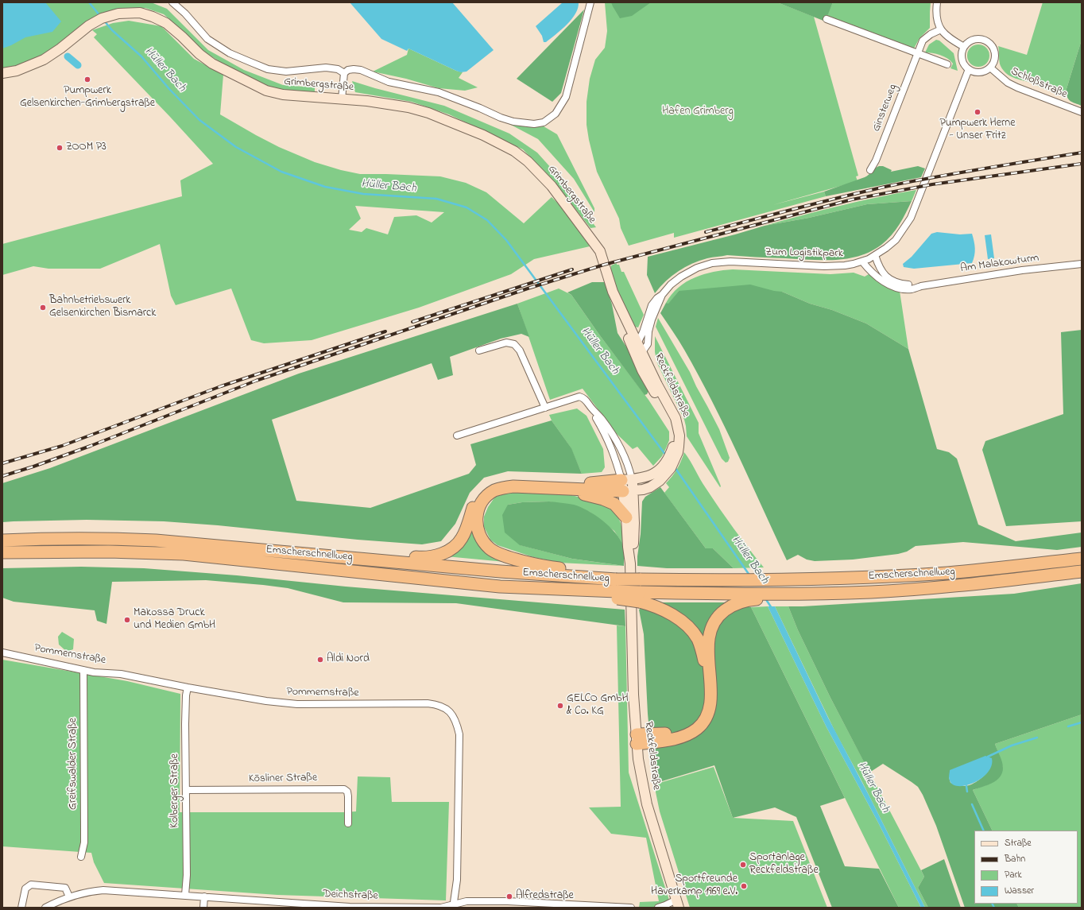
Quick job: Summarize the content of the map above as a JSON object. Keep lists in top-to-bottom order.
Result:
{
  "streets": {
    "highway": ["Emscherschnellweg"],
    "street": [
      "Schloßstraße",
      "Grimbergstraße",
      "Ginsterweg",
      "Zum Logistikpark",
      "Am Malakowturm",
      "Reckfeldstraße",
      "Pommernstraße",
      "Greifswalder Straße",
      "Kösliner Straße",
      "Kolberger Straße",
      "Deichstraße"
    ]
  },
  "crossings": [
    ["Schloßstraße", "Zum Logistikpark"],
    ["Grimbergstraße", "Reckfeldstraße"],
    ["Zum Logistikpark", "Am Malakowturm"],
    ["Zum Logistikpark", "Reckfeldstraße"],
    ["Pommernstraße", "Greifswalder Straße"],
    ["Pommernstraße", "Kolberger Straße"],
    ["Pommernstraße", "Deichstraße"],
    ["Kösliner Straße", "Kolberger Straße"],
    ["Kolberger Straße", "Deichstraße"]
  ],
  "water": ["Hüller Bach"],
  "parks": ["Hafen Grimberg"],
  "places": [
    "Pumpwerk Gelsenkirchen-Grimbergstraße",
    "Pumpwerk Herne - Unser Fritz",
    "ZOOM P3",
    "Bahnbetriebswerk Gelsenkirchen Bismarck",
    "Makossa Druck und Medien GmbH",
    "Aldi Nord",
    "GELCO GmbH & Co. KG",
    "Sportanlage Reckfeldstraße",
    "Sportfreunde Haverkamp 1969 e.V.",
    "Alfredstraße"
  ],
  "legend": [
    "Straße",
    "Bahn",
    "Park",
    "Wasser"
  ]
}
